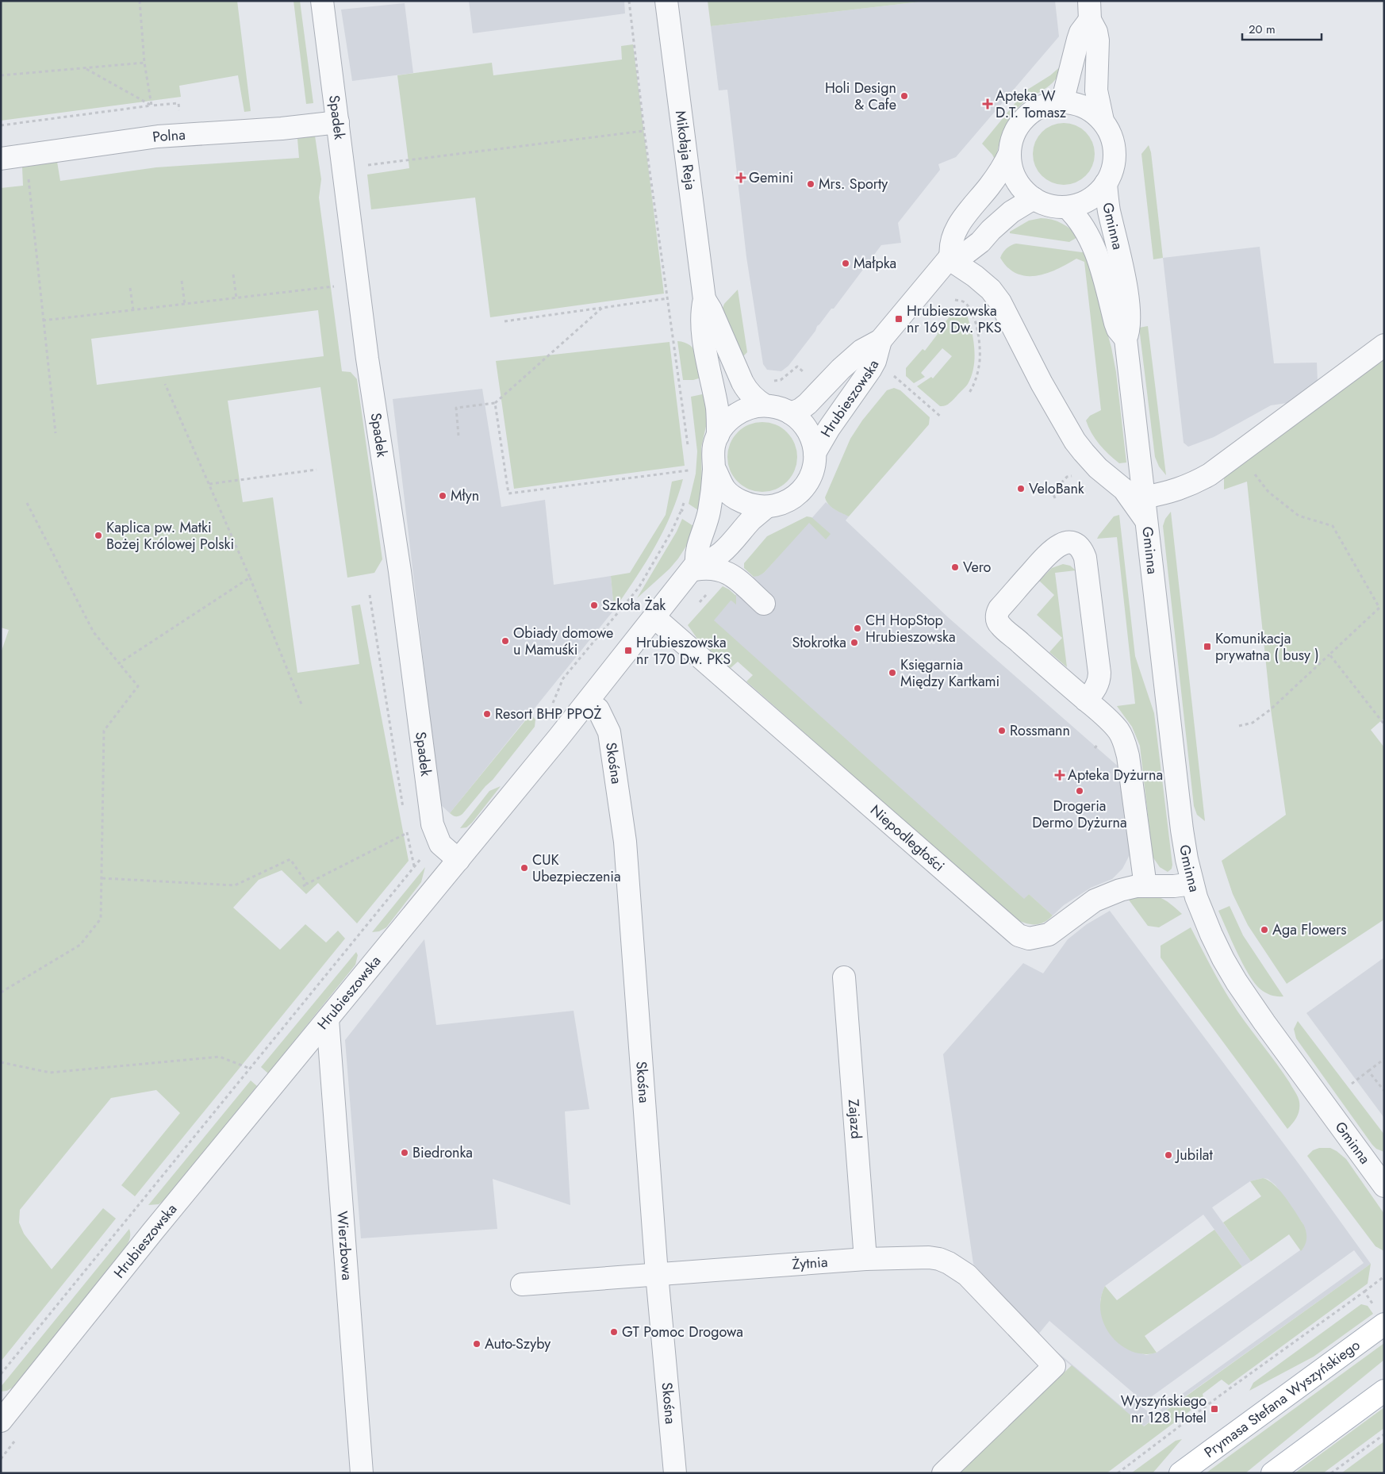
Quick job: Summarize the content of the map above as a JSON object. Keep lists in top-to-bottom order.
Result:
{
  "streets": {
    "main road": ["Prymasa Stefana Wyszyńskiego"],
    "street": [
      "Spadek",
      "Polna",
      "Mikołaja Reja",
      "Gminna",
      "Hrubieszowska",
      "Skośna",
      "Niepodległości",
      "Zajazd",
      "Wierzbowa",
      "Żytnia"
    ]
  },
  "crossings": [
    ["Spadek", "Polna"],
    ["Spadek", "Hrubieszowska"],
    ["Mikołaja Reja", "Hrubieszowska"],
    ["Gminna", "Niepodległości"],
    ["Hrubieszowska", "Skośna"],
    ["Hrubieszowska", "Niepodległości"],
    ["Hrubieszowska", "Wierzbowa"],
    ["Skośna", "Żytnia"],
    ["Zajazd", "Żytnia"]
  ],
  "places": {
    "other": [
      "Holi Design & Cafe",
      "Mrs. Sporty",
      "Małpka",
      "VeloBank",
      "Młyn",
      "Kaplica pw. Matki Bożej Królowej Polski",
      "Vero",
      "Szkoła Żak",
      "CH HopStop Hrubieszowska",
      "Obiady domowe u Mamuśki",
      "Stokrotka",
      "Księgarnia Między Kartkami",
      "Resort BHP PPOŻ",
      "Rossmann",
      "Drogeria Dermo Dyżurna",
      "CUK Ubezpieczenia",
      "Aga Flowers",
      "Biedronka",
      "Jubilat",
      "GT Pomoc Drogowa",
      "Auto-Szyby"
    ],
    "health": ["Apteka W D.T. Tomasz", "Gemini", "Apteka Dyżurna"],
    "transit": [
      "Hrubieszowska nr 169 Dw. PKS",
      "Komunikacja prywatna ( busy )",
      "Hrubieszowska nr 170 Dw. PKS",
      "Wyszyńskiego nr 128 Hotel"
    ]
  },
  "scale_bar": "20 m"
}
